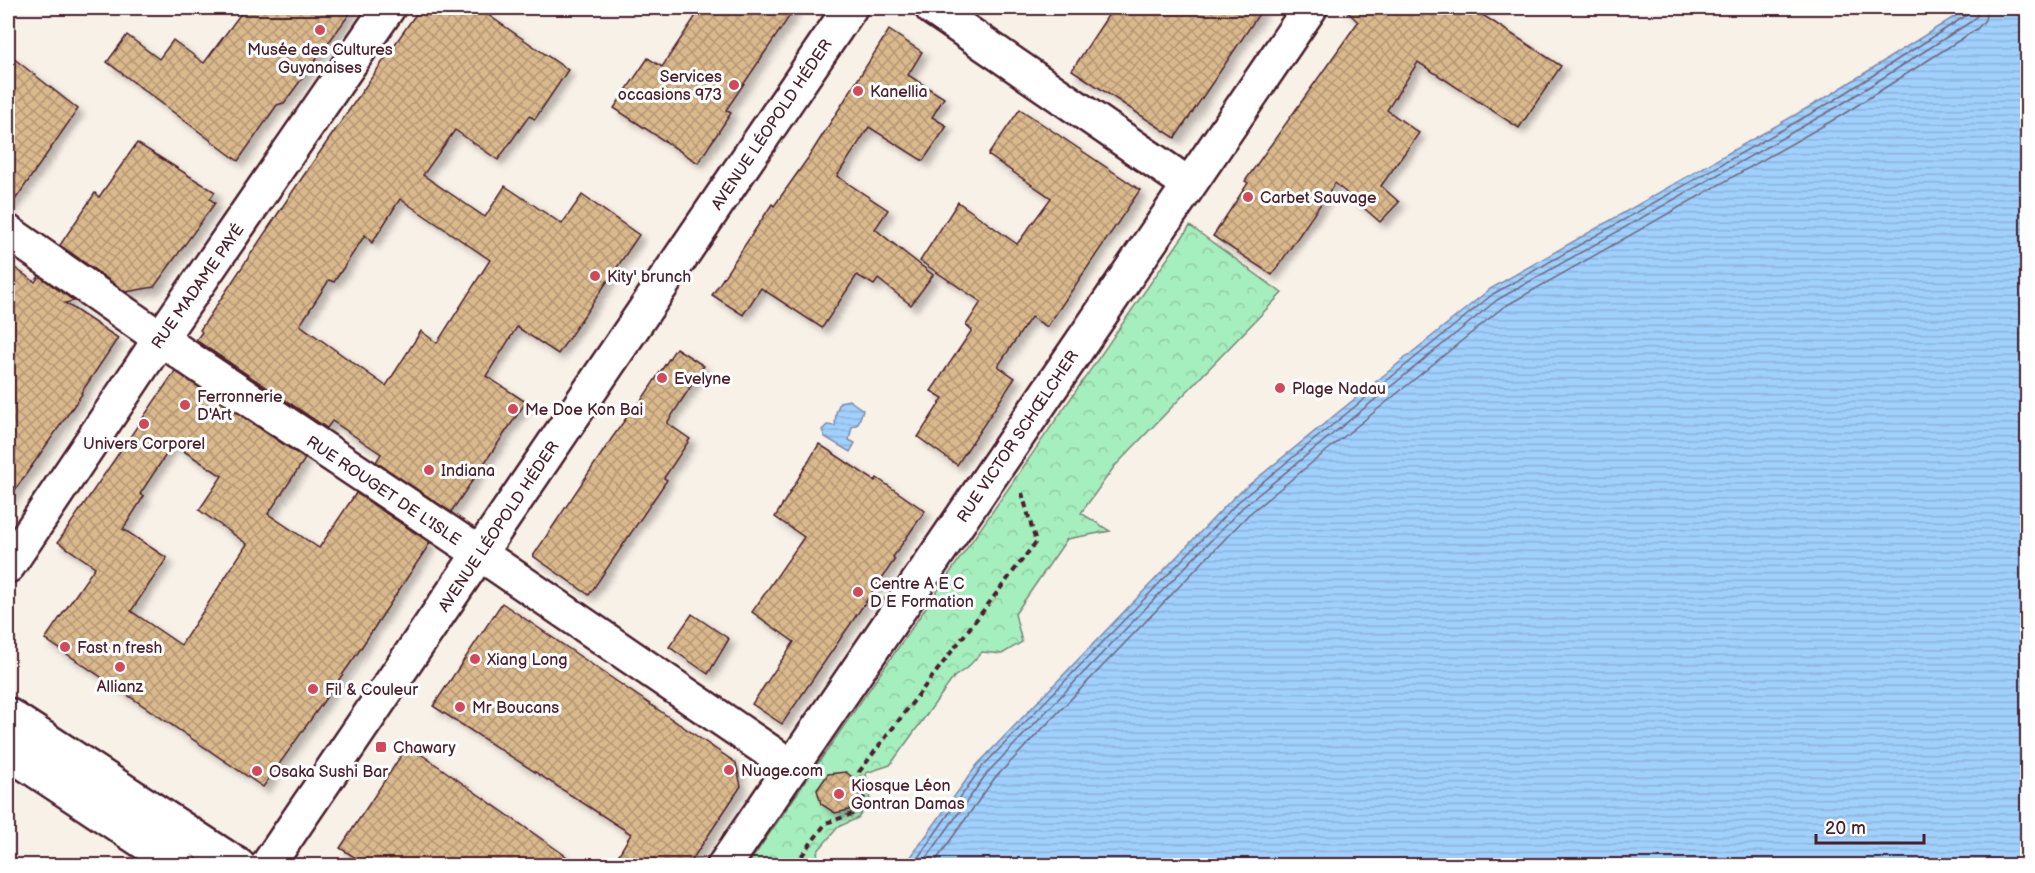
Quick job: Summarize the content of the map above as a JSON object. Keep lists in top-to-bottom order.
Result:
{
  "streets": {
    "street": [
      "AVENUE LÉOPOLD HÉDER",
      "RUE MADAME PAYÉ",
      "RUE VICTOR SCHŒLCHER",
      "RUE ROUGET DE L'ISLE"
    ]
  },
  "crossings": [
    ["AVENUE LÉOPOLD HÉDER", "RUE ROUGET DE L'ISLE"],
    ["RUE MADAME PAYÉ", "RUE ROUGET DE L'ISLE"],
    ["RUE VICTOR SCHŒLCHER", "RUE ROUGET DE L'ISLE"]
  ],
  "places": {
    "other": [
      "Musée des Cultures Guyanaises",
      "Services occasions 973",
      "Kanellia",
      "Carbet Sauvage",
      "Kity' brunch",
      "Evelyne",
      "Plage Nadau",
      "Ferronnerie D'Art",
      "Me Doe Kon Bai",
      "Univers Corporel",
      "Indiana",
      "Centre A E C D E Formation",
      "Fast n fresh",
      "Xiang Long",
      "Allianz",
      "Fil & Couleur",
      "Mr Boucans",
      "Nuage.com",
      "Osaka Sushi Bar",
      "Kiosque Léon Gontran Damas"
    ],
    "transit": ["Chawary"]
  },
  "scale_bar": "20 m"
}
